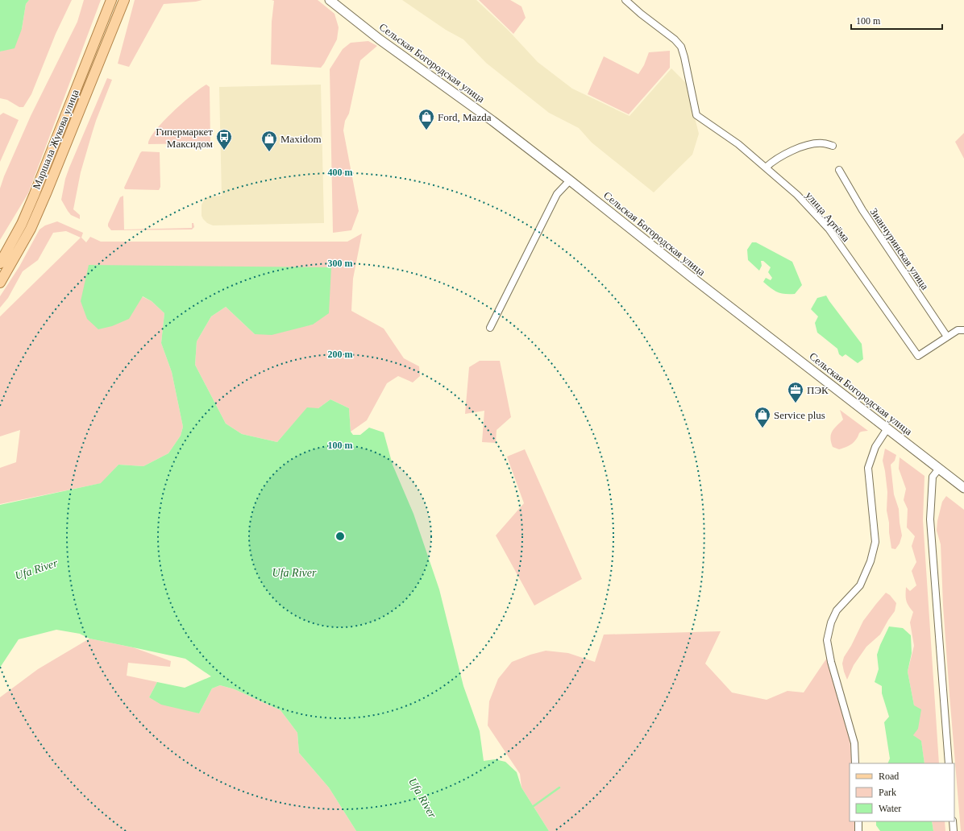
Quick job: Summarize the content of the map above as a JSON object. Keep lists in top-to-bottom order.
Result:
{
  "streets": {
    "main road": ["Сельская Богородская улица", "Маршала Жукова улица"],
    "street": ["улица Артёма", "Зианчуринская улица"]
  },
  "crossings": [
    ["улица Артёма", "Зианчуринская улица"]
  ],
  "water": ["Ufa River"],
  "places": {
    "shop": ["Ford, Mazda", "Maxidom", "Service plus"],
    "bus stop": ["Гипермаркет Максидом"],
    "office": ["ПЭК"]
  },
  "legend": ["Road", "Park", "Water"],
  "scale_bar": "100 m",
  "rings": [
    "400 m",
    "300 m",
    "200 m",
    "100 m"
  ]
}
